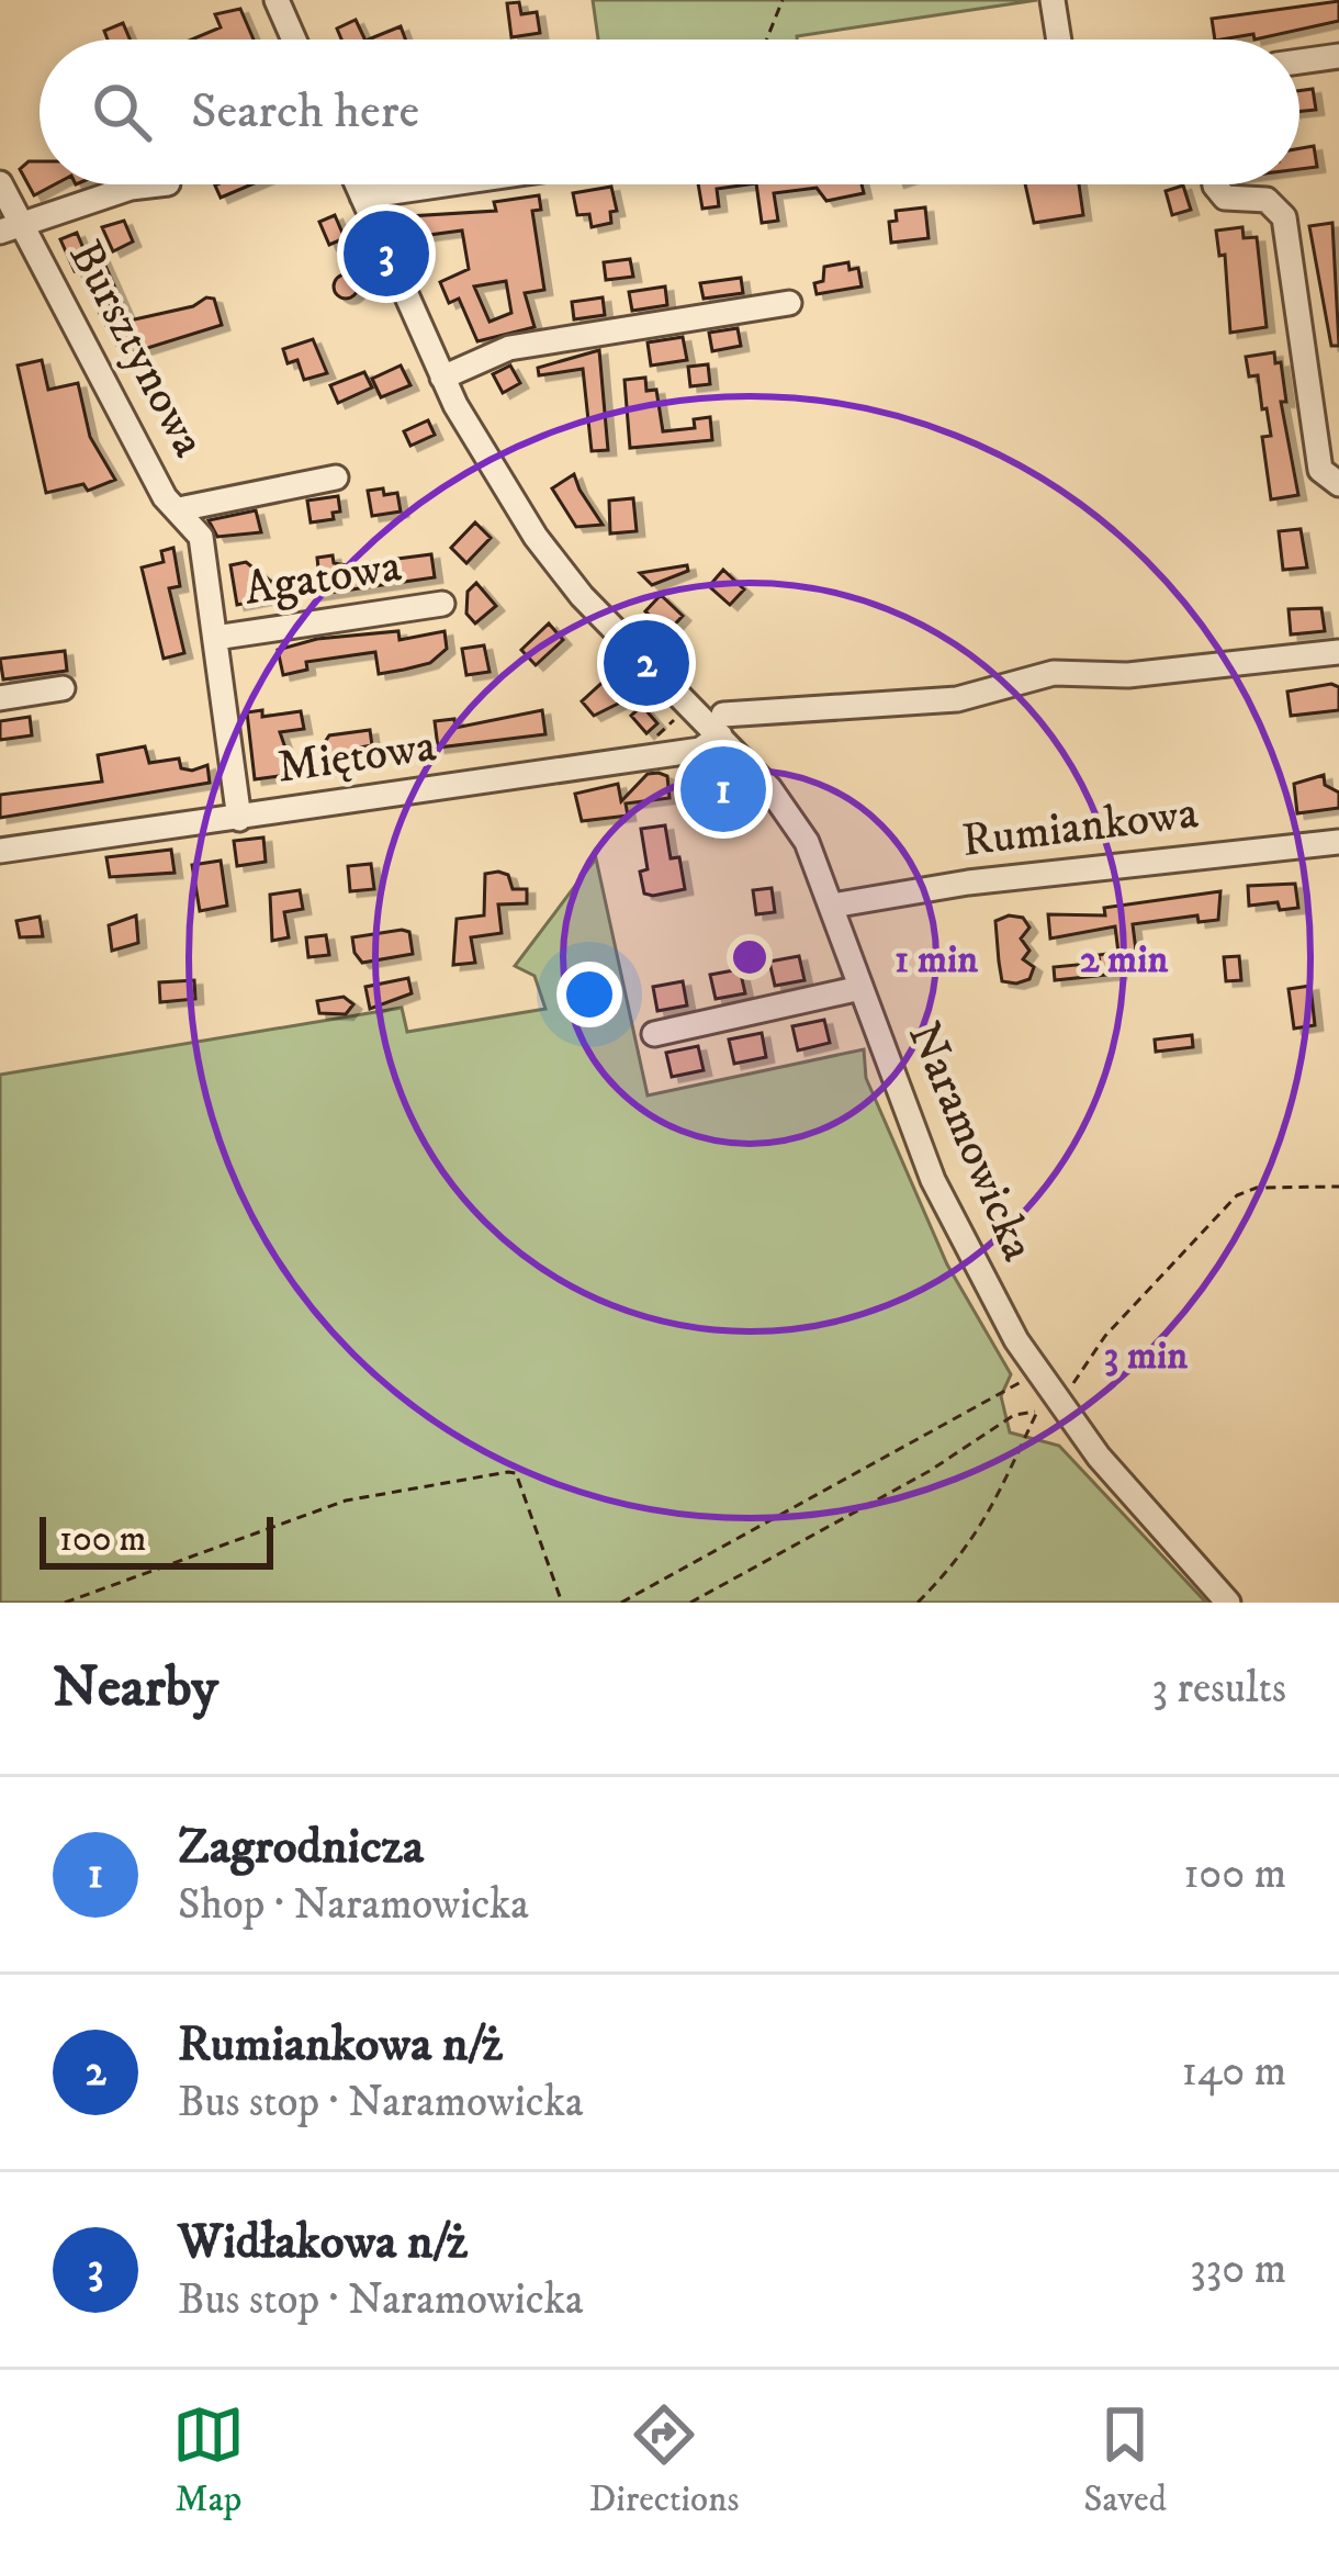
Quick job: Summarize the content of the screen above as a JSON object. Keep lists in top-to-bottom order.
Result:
{
  "streets": {
    "street": [
      "Bursztynowa",
      "Agatowa",
      "Miętowa",
      "Rumiankowa",
      "Naramowicka"
    ]
  },
  "crossings": [
    ["Bursztynowa", "Agatowa"],
    ["Bursztynowa", "Miętowa"],
    ["Miętowa", "Naramowicka"],
    ["Rumiankowa", "Naramowicka"]
  ],
  "scale_bar": "100 m",
  "page": {
    "search": "Search here",
    "pins": ["3", "2", "1"],
    "scale": "100 m",
    "heading": ["Nearby", "3 results"],
    "list": [
      {
        "mark": "1",
        "name": "Zagrodnicza",
        "note": "Shop · Naramowicka",
        "value": "100 m"
      },
      {
        "mark": "2",
        "name": "Rumiankowa n/ż",
        "note": "Bus stop · Naramowicka",
        "value": "140 m"
      },
      {
        "mark": "3",
        "name": "Widłakowa n/ż",
        "note": "Bus stop · Naramowicka",
        "value": "330 m"
      }
    ],
    "nav": ["Map", "Directions", "Saved"]
  },
  "rings": ["1 min", "2 min", "3 min"]
}
